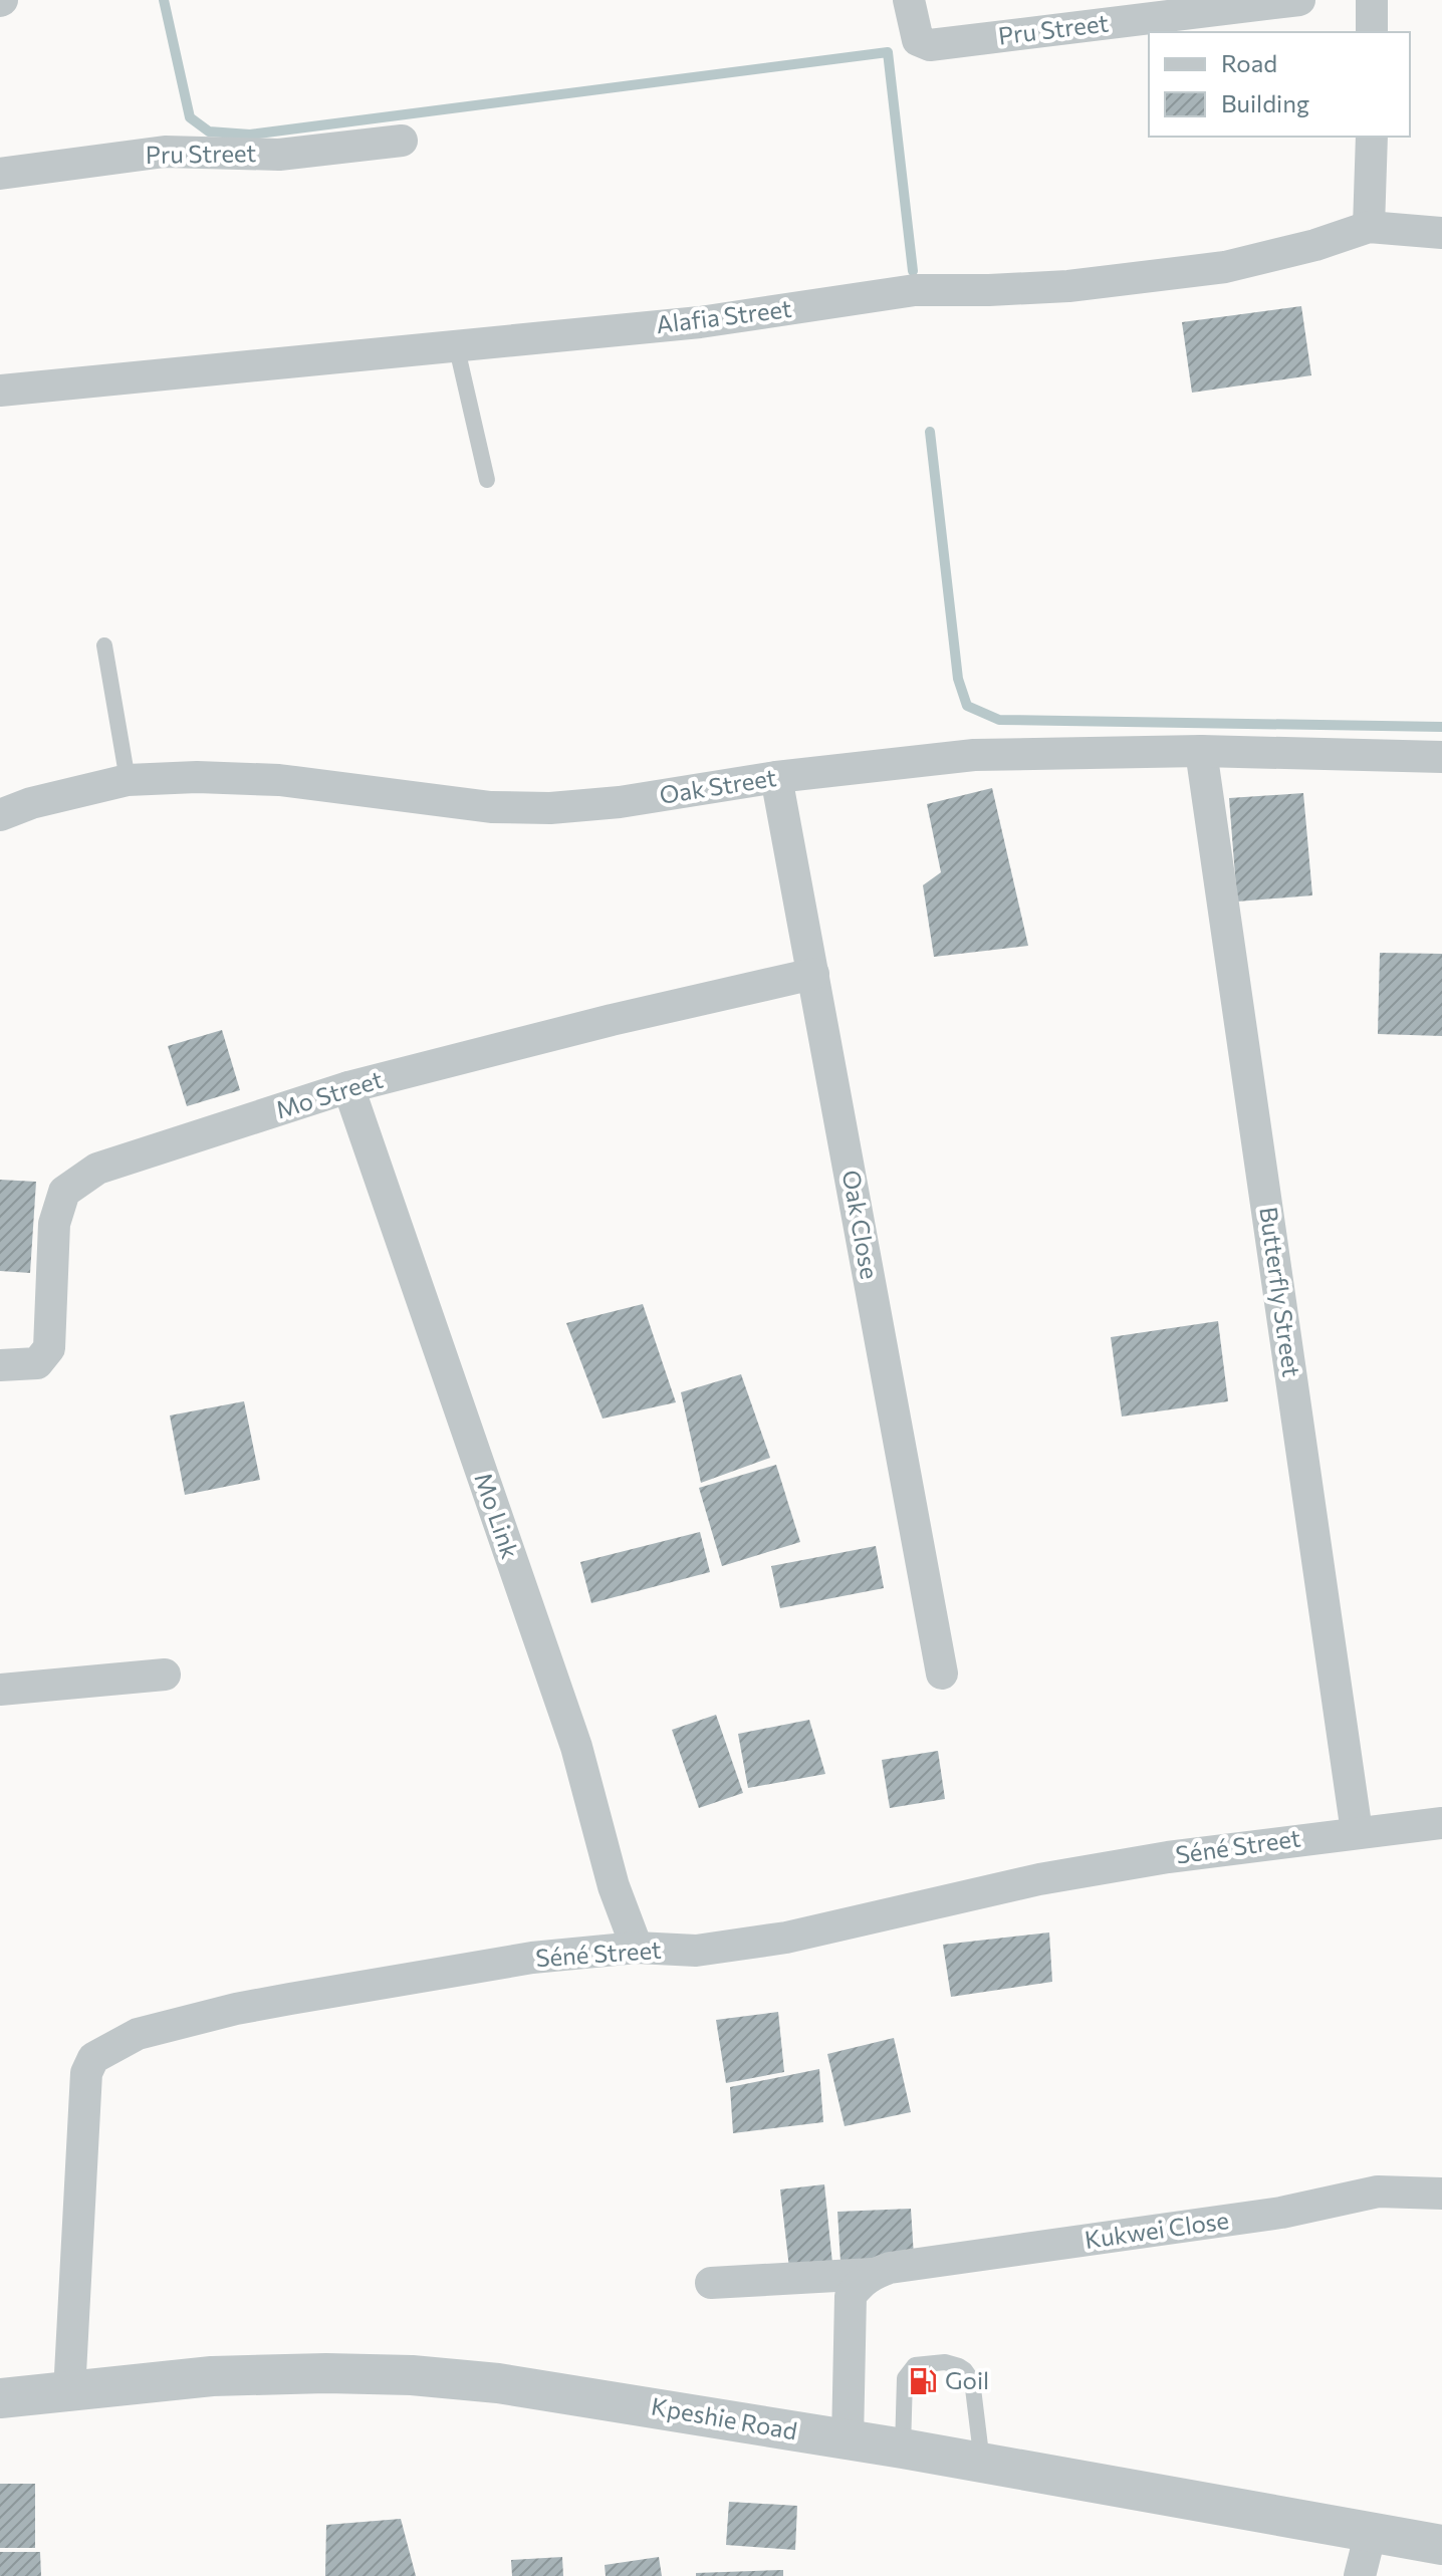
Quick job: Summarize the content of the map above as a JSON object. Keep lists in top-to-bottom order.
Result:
{
  "streets": {
    "street": [
      "Pru Street",
      "Alafia Street",
      "Oak Street",
      "Mo Street",
      "Oak Close",
      "Butterfly Street",
      "Mo Link",
      "Séné Street",
      "Kukwei Close",
      "Kpeshie Road"
    ]
  },
  "crossings": [
    ["Oak Street", "Oak Close"],
    ["Oak Street", "Butterfly Street"],
    ["Mo Street", "Oak Close"],
    ["Mo Street", "Mo Link"],
    ["Butterfly Street", "Séné Street"],
    ["Mo Link", "Séné Street"],
    ["Séné Street", "Kpeshie Road"]
  ],
  "places": {
    "fuel station": ["Goil"]
  },
  "legend": ["Road", "Building"]
}
